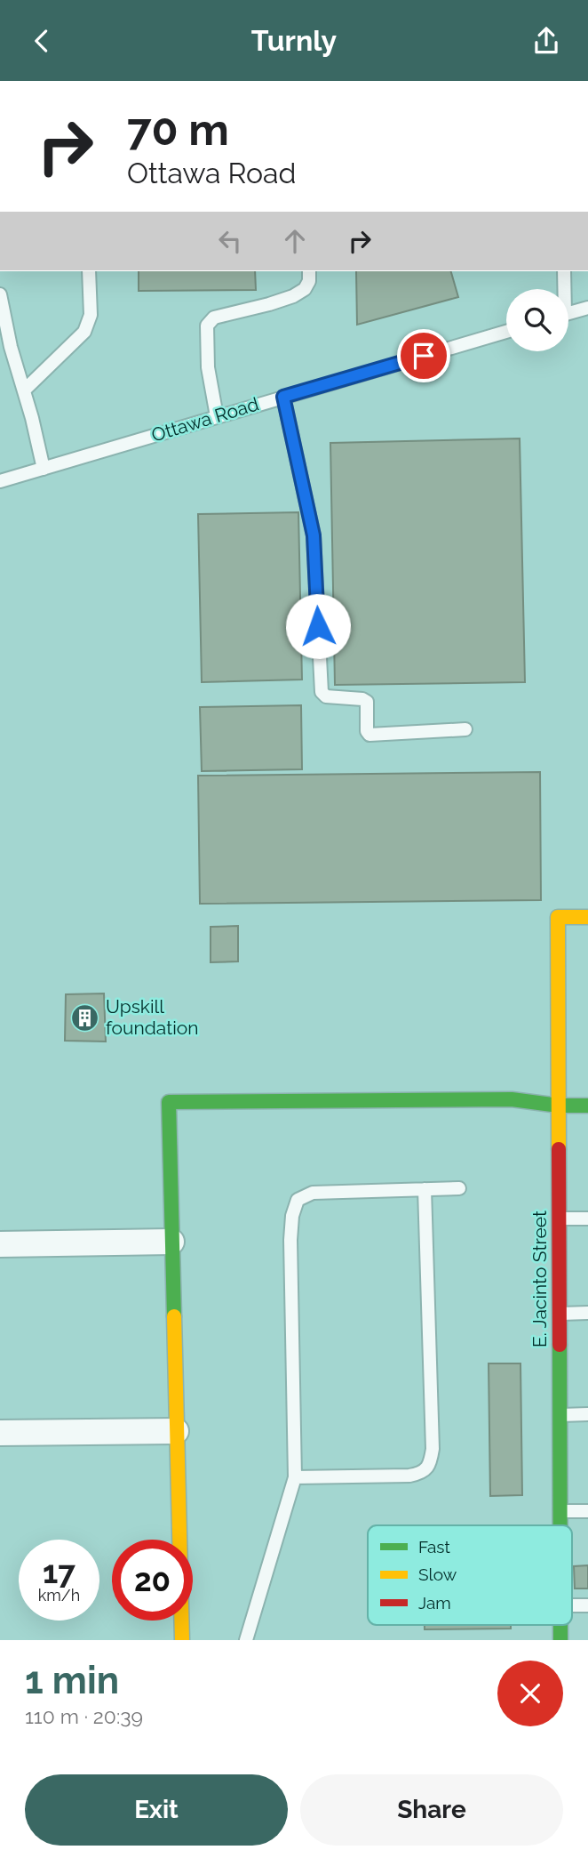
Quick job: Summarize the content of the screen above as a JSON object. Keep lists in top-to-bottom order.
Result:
{
  "streets": {
    "street": ["E. Jacinto Street"],
    "lane": ["Ottawa Road"]
  },
  "places": {
    "building": ["Upskill foundation"]
  },
  "legend": ["Fast", "Slow", "Jam"],
  "page": {
    "header": "Turnly",
    "turn": ["70 m", "Ottawa Road"],
    "speed": "17 km/h",
    "limit": "20",
    "heading": ["1 min", "110 m · 20:39"],
    "buttons": ["Exit", "Share"]
  }
}
